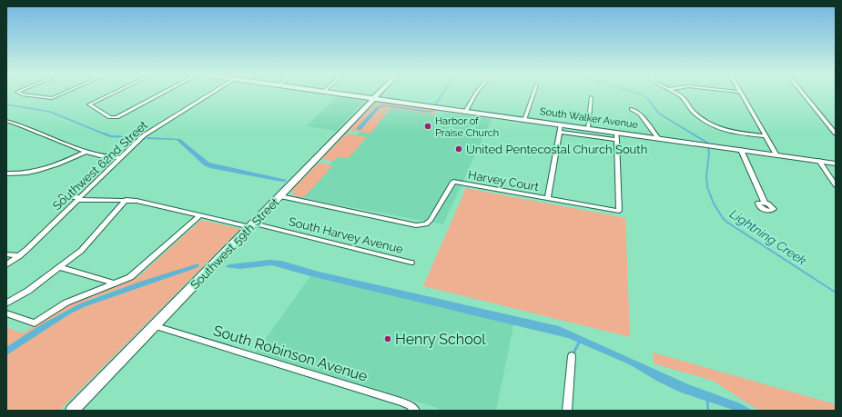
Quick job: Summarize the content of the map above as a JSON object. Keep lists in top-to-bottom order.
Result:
{
  "streets": {
    "main road": ["South Walker Avenue", "Southwest 59th Street"],
    "street": [
      "Southwest 62nd Street",
      "Harvey Court",
      "South Harvey Avenue",
      "South Robinson Avenue"
    ]
  },
  "crossings": [
    ["South Walker Avenue", "Southwest 59th Street"],
    ["Southwest 62nd Street", "South Harvey Avenue"],
    ["Harvey Court", "Southwest 59th Street"],
    ["South Harvey Avenue", "Southwest 59th Street"],
    ["Southwest 59th Street", "South Robinson Avenue"]
  ],
  "water": ["Lightning Creek"],
  "places": ["Harbor of Praise Church", "United Pentecostal Church South", "Henry School"]
}
